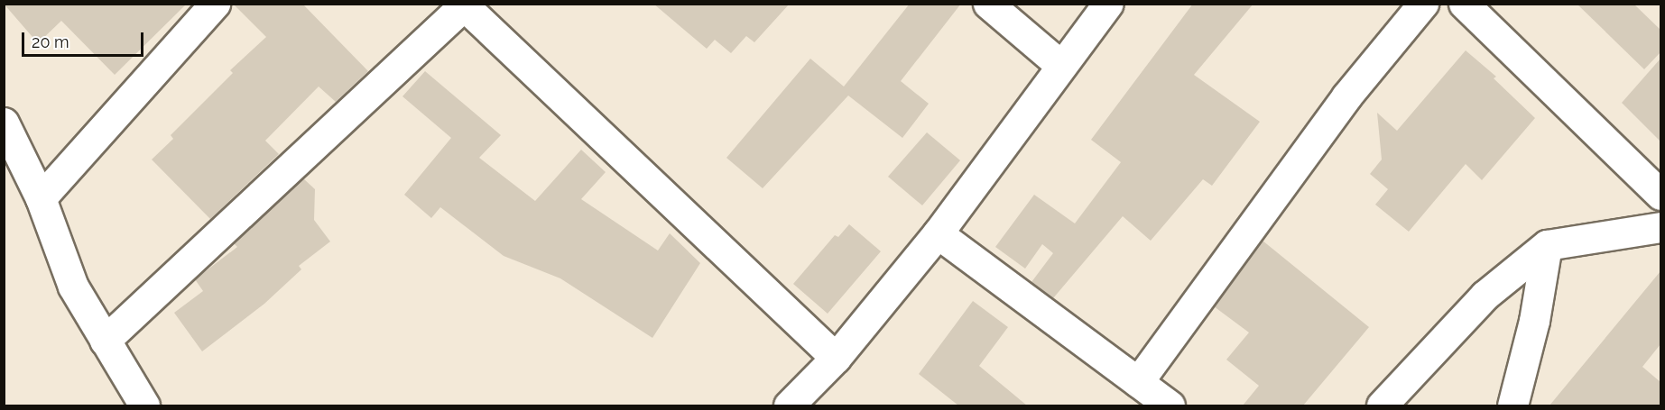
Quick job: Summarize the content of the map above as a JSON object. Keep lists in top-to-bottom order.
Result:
{
  "scale_bar": "20 m"
}
